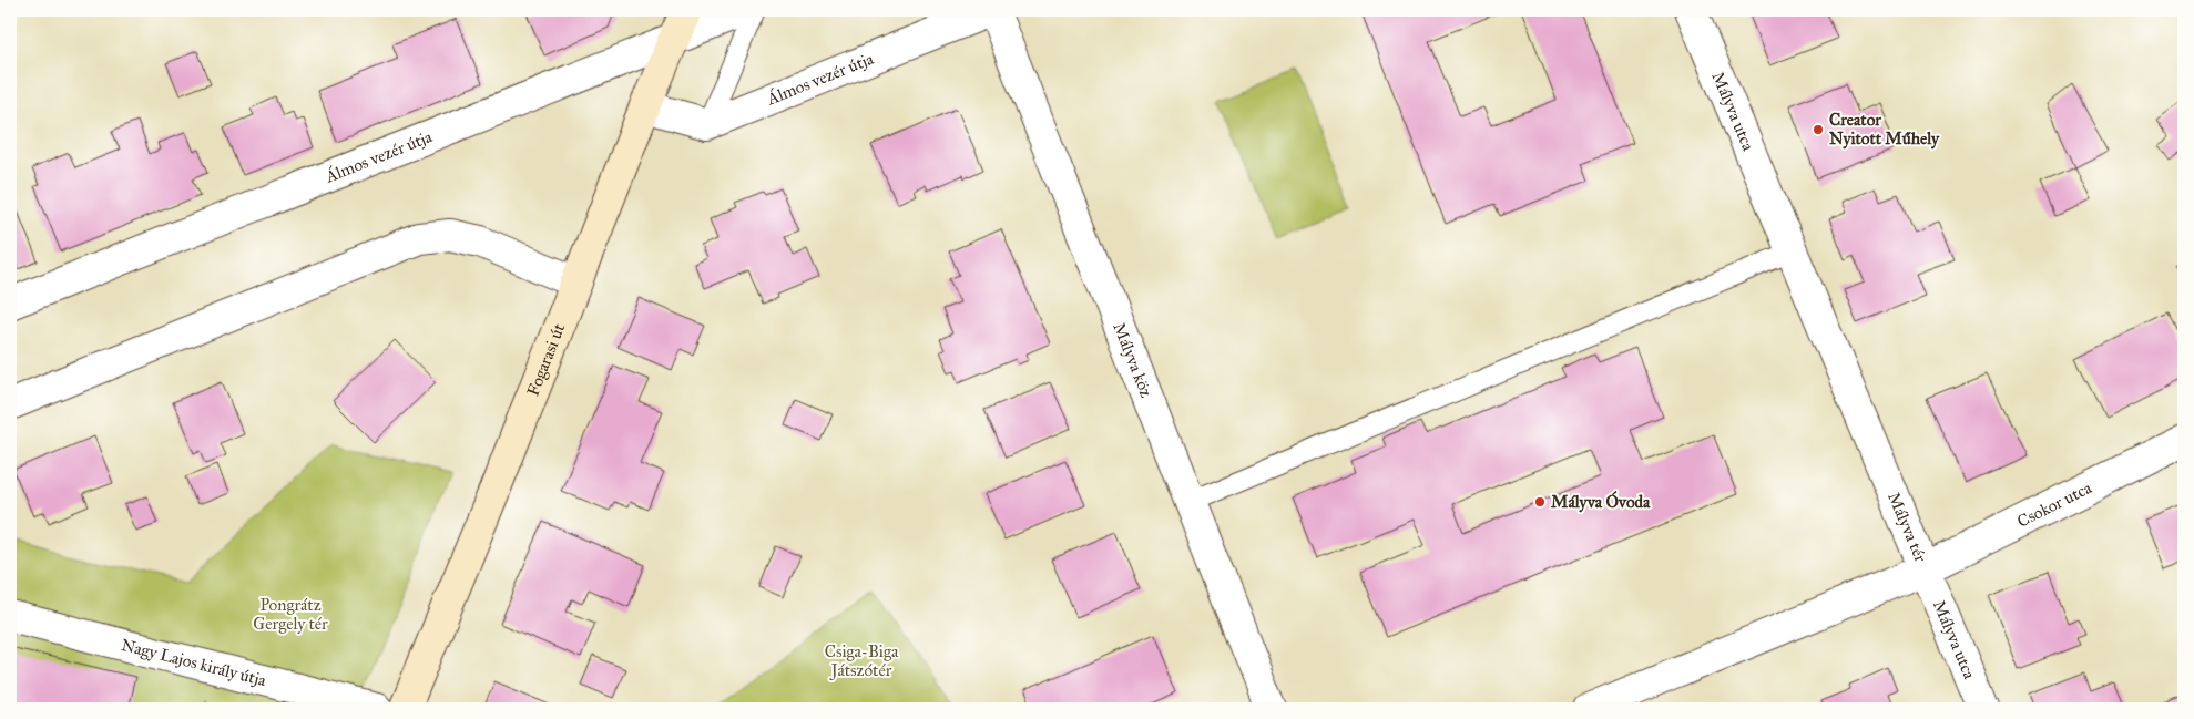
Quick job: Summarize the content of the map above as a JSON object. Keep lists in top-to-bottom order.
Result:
{
  "streets": {
    "main road": ["Fogarasi út"],
    "street": [
      "Álmos vezér útja",
      "Mályva utca",
      "Mályva köz",
      "Csokor utca",
      "Mályva tér",
      "Nagy Lajos király útja"
    ]
  },
  "crossings": [
    ["Álmos vezér útja", "Fogarasi út"],
    ["Álmos vezér útja", "Mályva köz"],
    ["Mályva utca", "Csokor utca"],
    ["Mályva utca", "Mályva tér"],
    ["Csokor utca", "Mályva tér"]
  ],
  "parks": ["Pongrátz Gergely tér", "Csiga-Biga Játszótér"],
  "places": ["Creator Nyitott Műhely", "Mályva Óvoda"]
}
